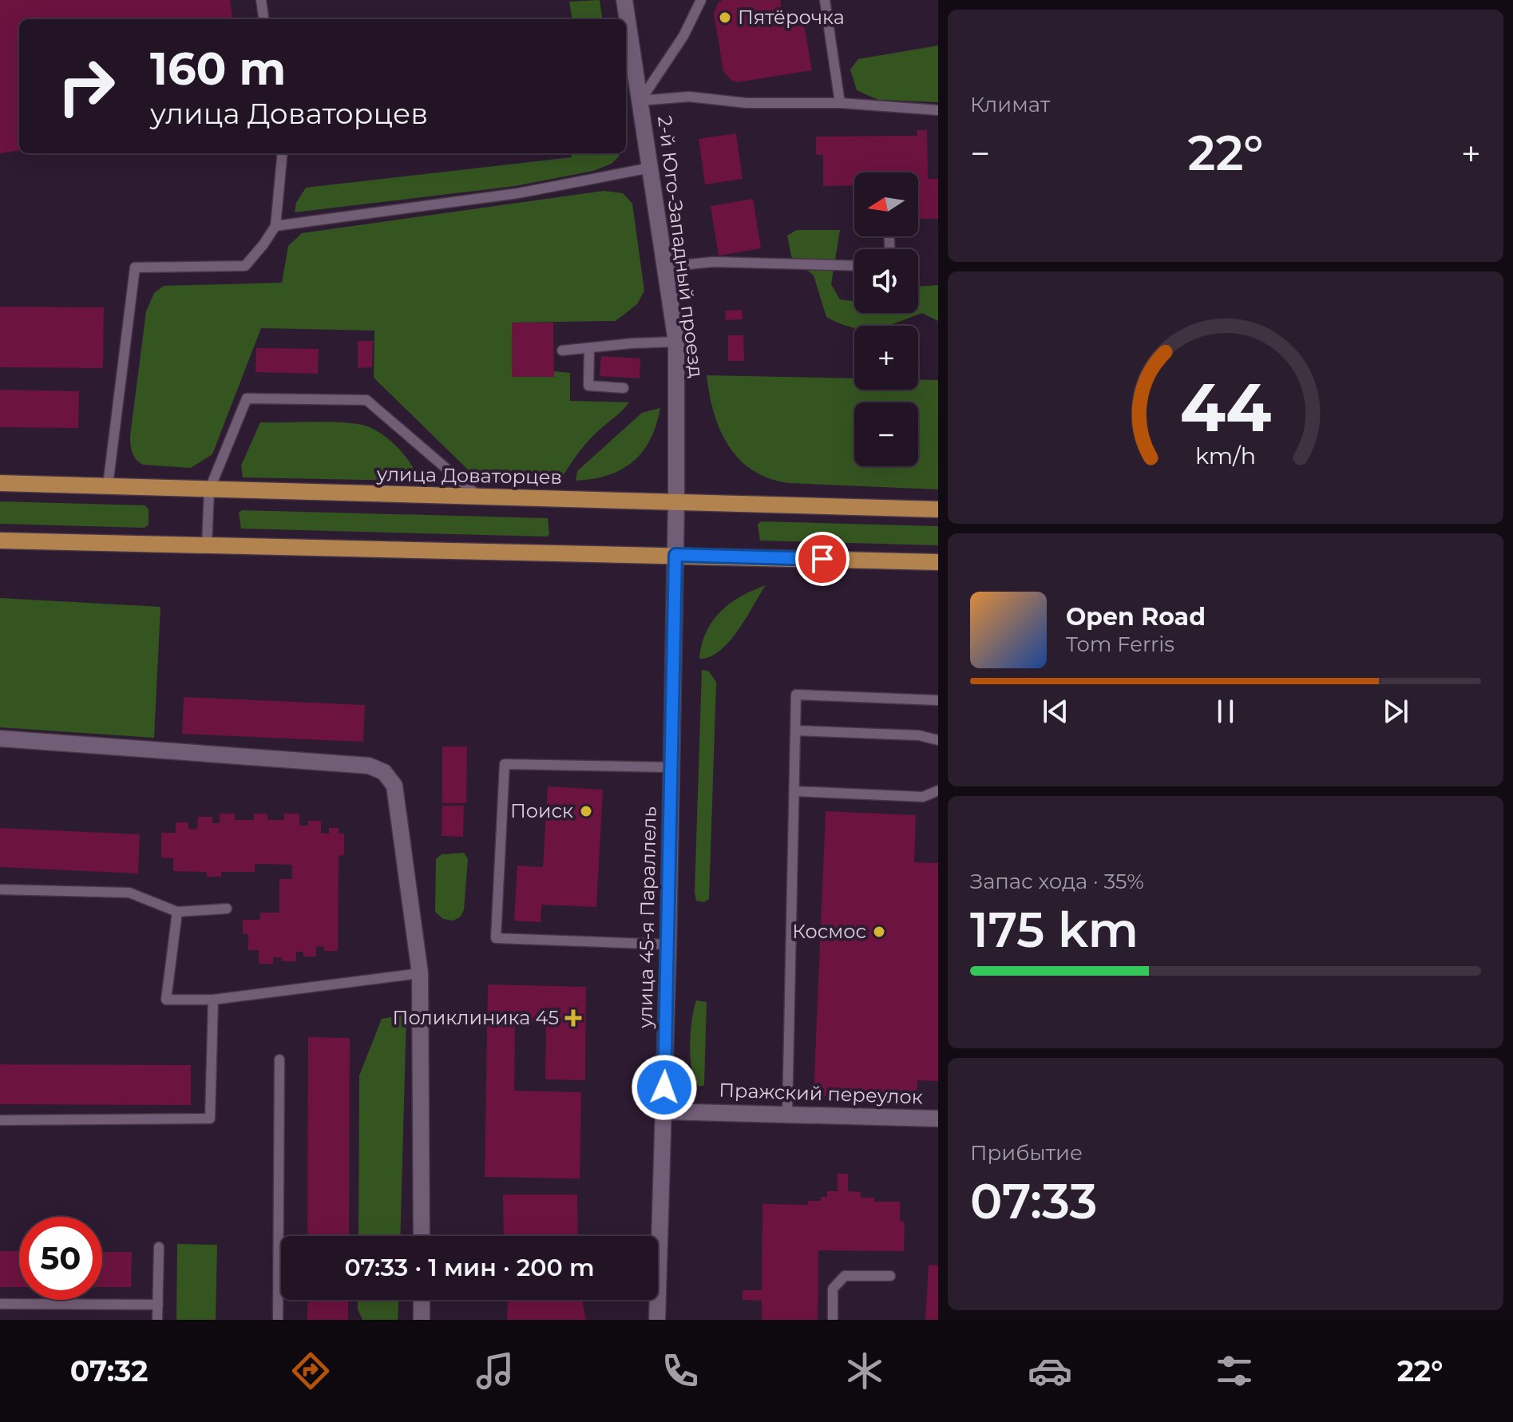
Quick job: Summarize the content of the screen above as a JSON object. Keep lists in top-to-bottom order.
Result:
{
  "streets": {
    "main road": ["улица Доваторцев"],
    "street": ["2-й Юго-Западный проезд", "улица 45-я Параллель", "Пражский переулок"]
  },
  "crossings": [
    ["2-й Юго-Западный проезд", "улица Доваторцев"],
    ["2-й Юго-Западный проезд", "улица 45-я Параллель"],
    ["улица 45-я Параллель", "Пражский переулок"]
  ],
  "places": {
    "other": ["Пятёрочка", "Поиск", "Космос"],
    "health": ["Поликлиника 45"]
  },
  "north": "left",
  "page": {
    "tile": [
      "Климат",
      ["Запас хода · 35%", "175 km"],
      ["Прибытие", "07:33"]
    ],
    "turn": ["160 m", "улица Доваторцев"],
    "heat": ["−", "22°", "+"],
    "map_buttons": ["+", "−"],
    "song": ["Open Road", "Tom Ferris"],
    "limit": "50",
    "trip": "07:33 · 1 мин · 200 m",
    "tabs": ["07:32", "22°"],
    "gauge": ["44", "km/h"]
  }
}
